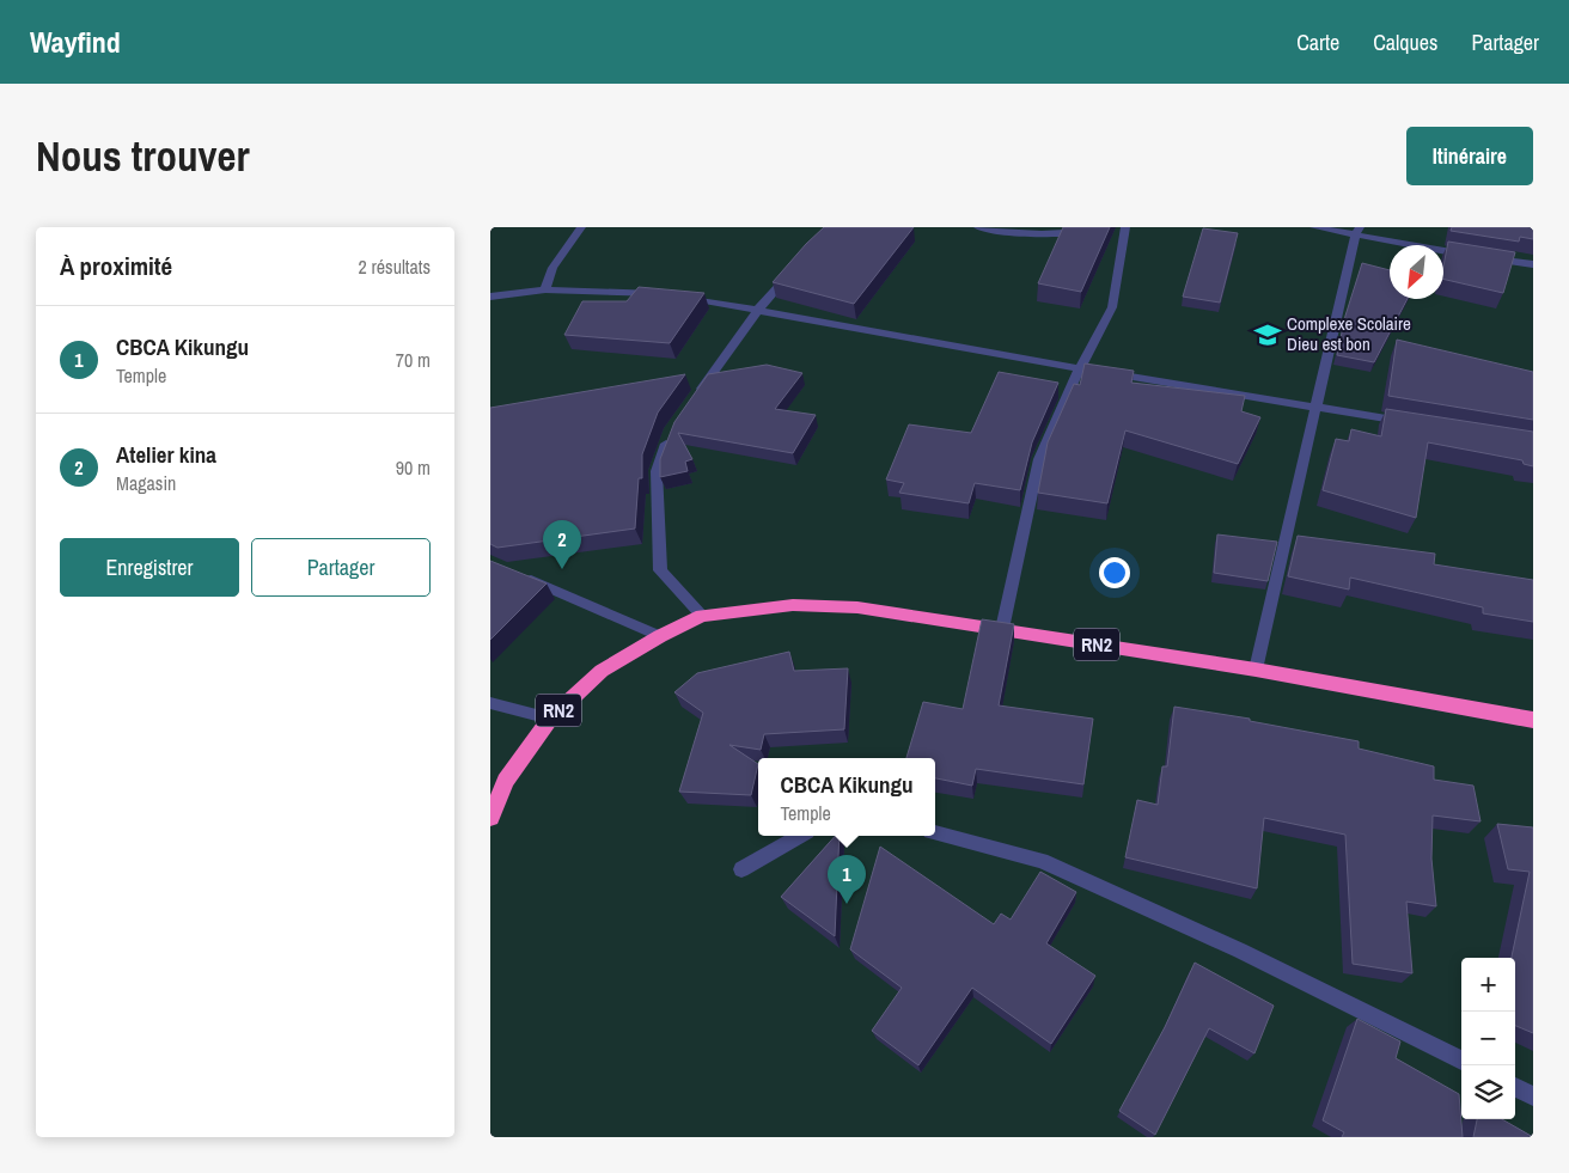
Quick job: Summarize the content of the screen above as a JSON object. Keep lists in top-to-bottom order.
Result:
{
  "streets": {
    "highway": ["RN2"]
  },
  "places": {
    "school or university": ["Complexe Scolaire Dieu est bon"]
  },
  "north": "bottom left",
  "page": {
    "header": "Wayfind",
    "nav": ["Carte", "Calques", "Partager"],
    "buttons": [
      "Itinéraire",
      ["Enregistrer", "Partager"]
    ],
    "title": "Nous trouver",
    "heading": ["À proximité", "2 résultats"],
    "list": [
      {
        "mark": "1",
        "name": "CBCA Kikungu",
        "note": "Temple",
        "value": "70 m"
      },
      {
        "mark": "2",
        "name": "Atelier kina",
        "note": "Magasin",
        "value": "90 m"
      }
    ],
    "pins": ["2", "1"],
    "popup": ["CBCA Kikungu", "Temple"],
    "map_buttons": ["+", "−"]
  }
}
